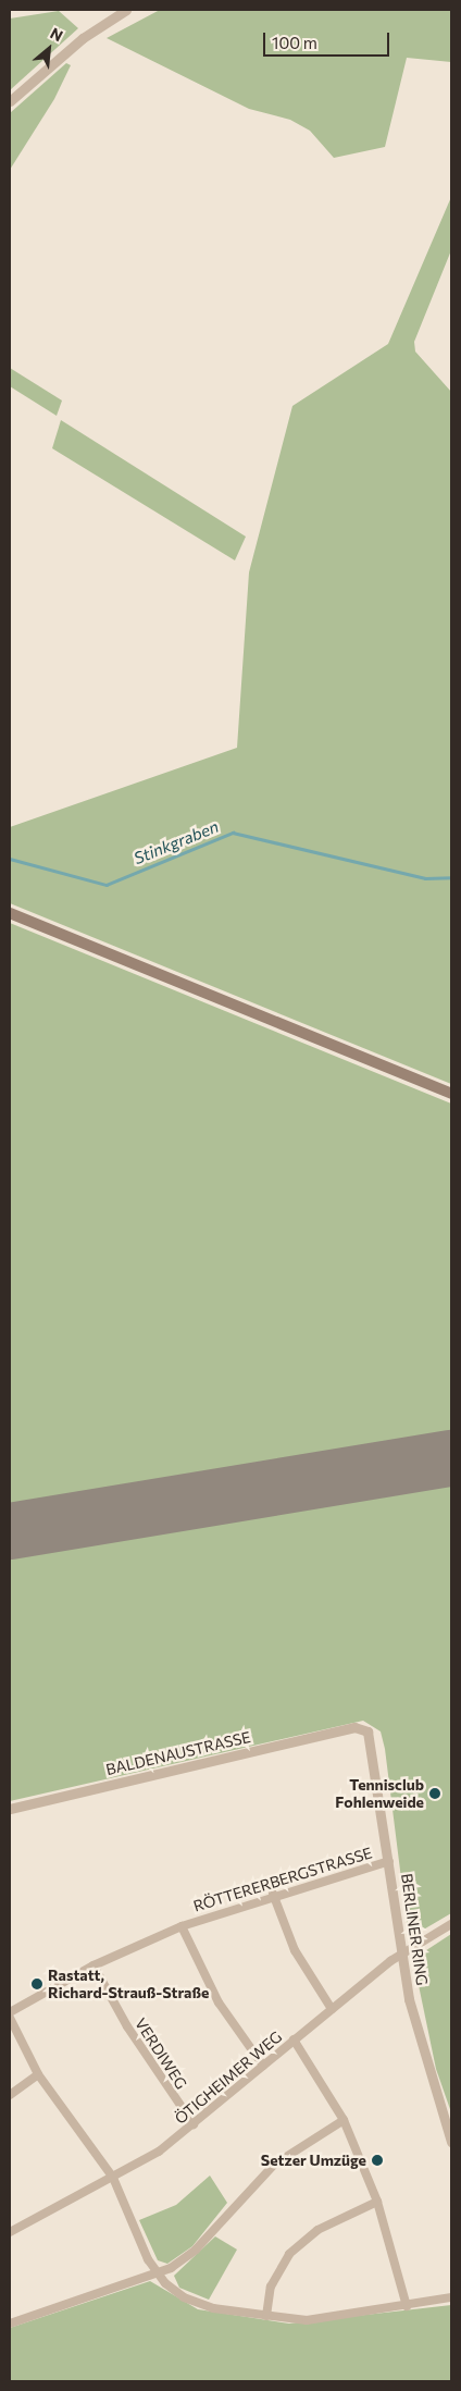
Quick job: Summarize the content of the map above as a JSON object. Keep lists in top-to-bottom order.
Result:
{
  "streets": {
    "street": [
      "BALDENAUSTRASSE",
      "RÖTTERERBERGSTRASSE",
      "BERLINER RING",
      "VERDIWEG",
      "ÖTIGHEIMER WEG"
    ]
  },
  "crossings": [
    ["BALDENAUSTRASSE", "BERLINER RING"],
    ["RÖTTERERBERGSTRASSE", "BERLINER RING"],
    ["RÖTTERERBERGSTRASSE", "VERDIWEG"],
    ["BERLINER RING", "ÖTIGHEIMER WEG"],
    ["VERDIWEG", "ÖTIGHEIMER WEG"]
  ],
  "water": ["Stinkgraben"],
  "places": ["Tennisclub Fohlenweide", "Rastatt, Richard-Strauß-Straße", "Setzer Umzüge"],
  "scale_bar": "100 m",
  "north": "top right"
}
